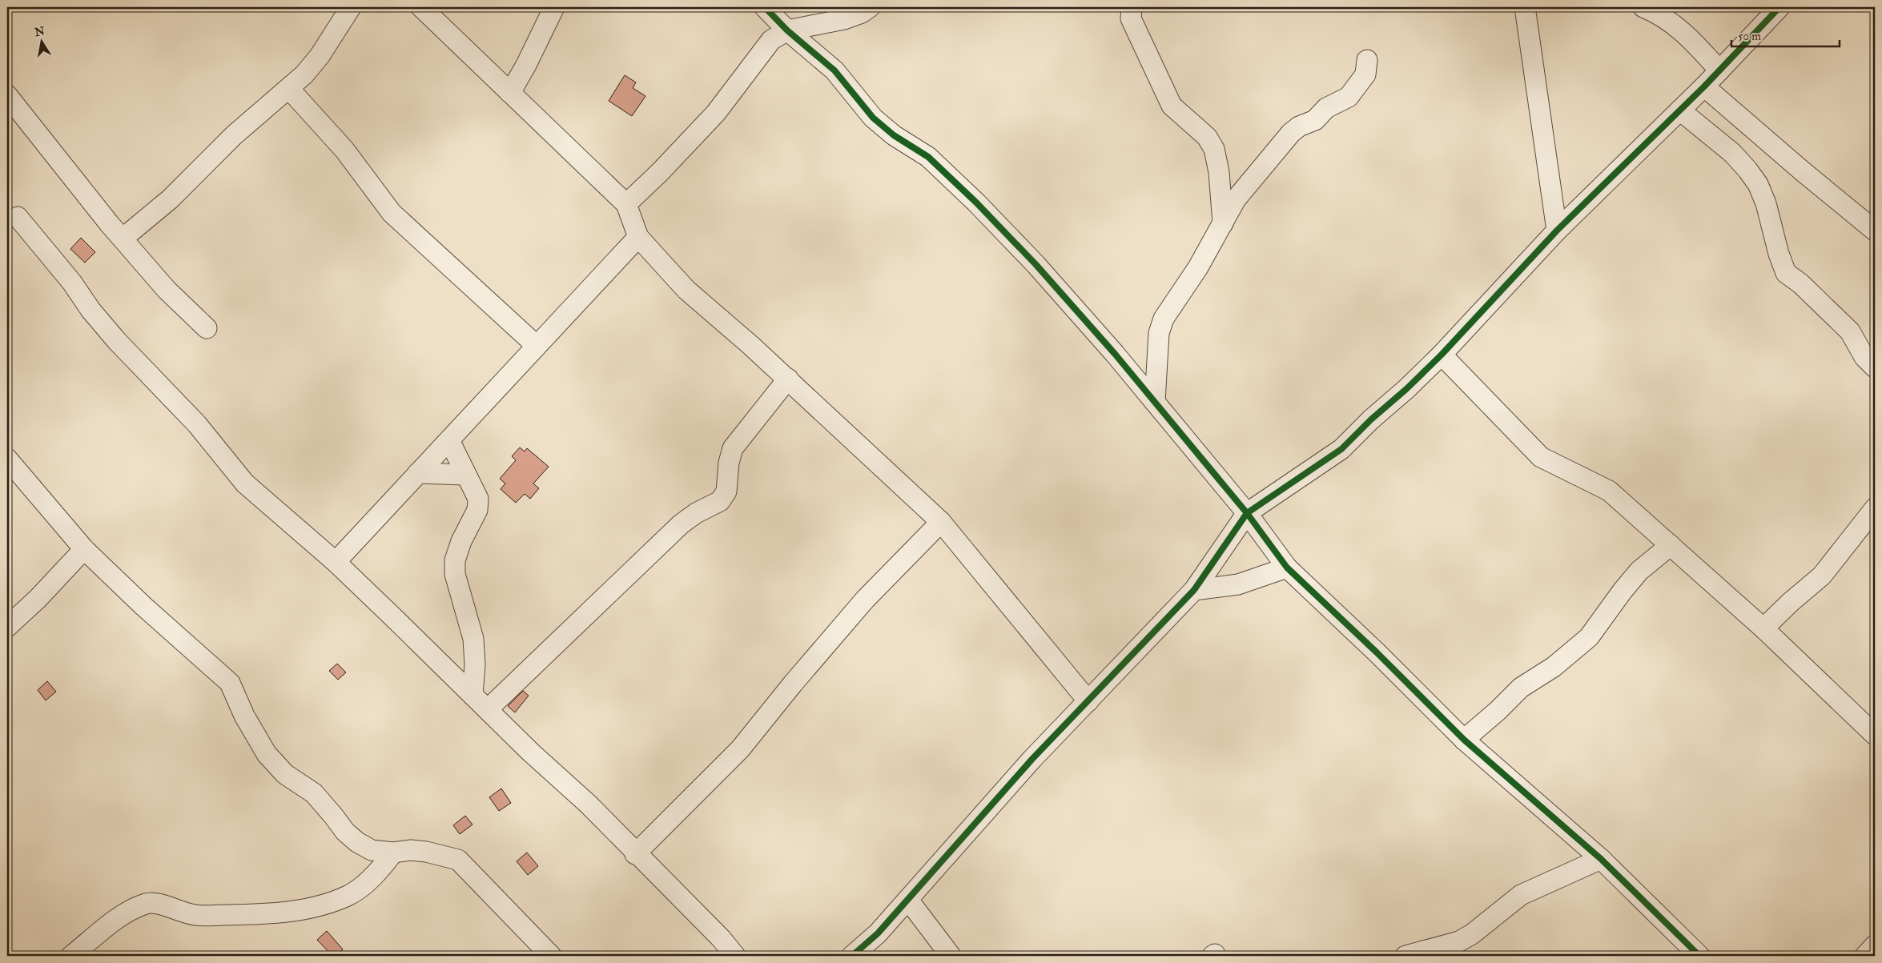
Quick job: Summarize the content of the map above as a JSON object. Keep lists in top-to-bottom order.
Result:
{
  "scale_bar": "50 m",
  "north": "top"
}
